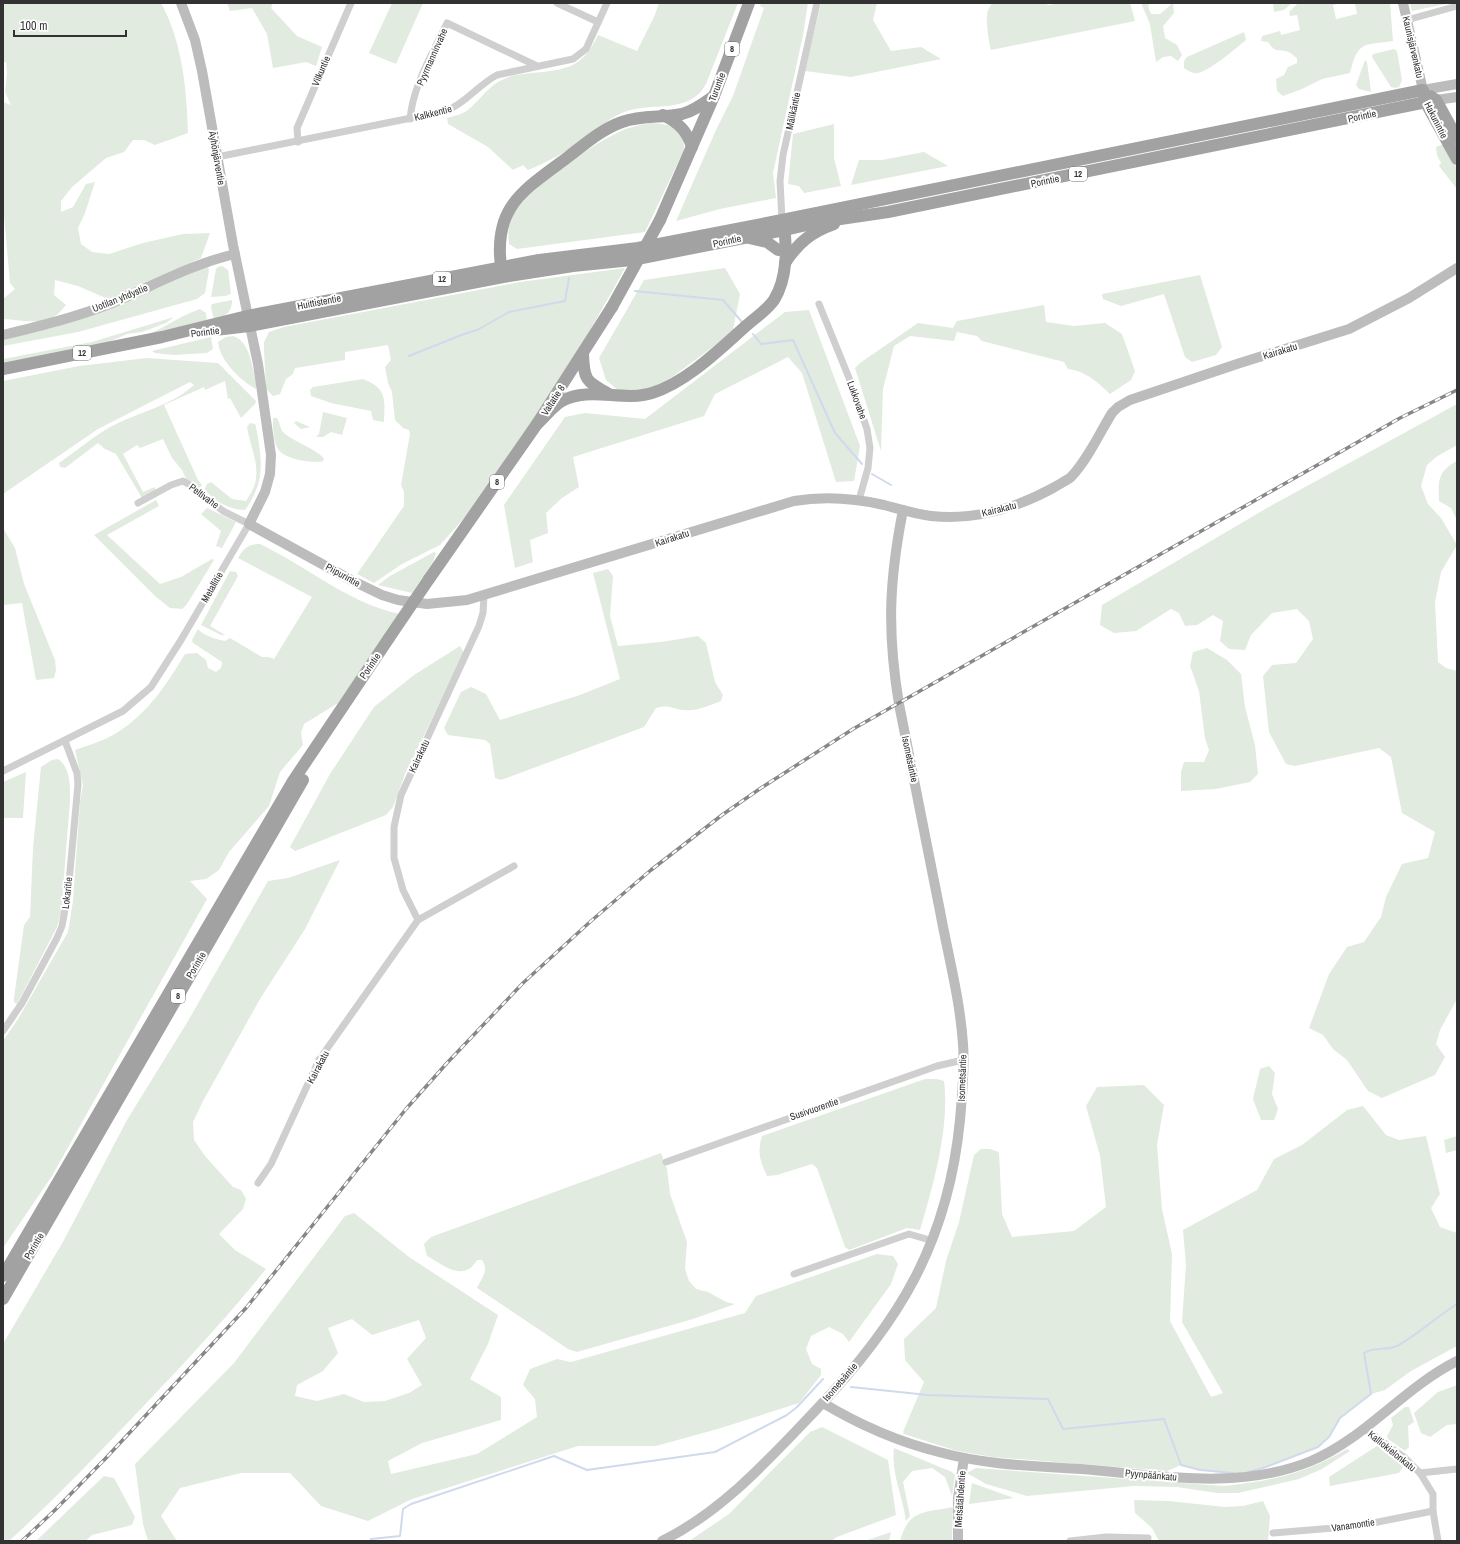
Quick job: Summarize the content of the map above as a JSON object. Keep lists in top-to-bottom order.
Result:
{
  "streets": {
    "highway": [
      "8",
      "Turuntie",
      "Porintie",
      "Hakunintie",
      "12",
      "Huittistentie",
      "Valtatie 8"
    ],
    "main road": [
      "Kaunisjärvenkatu",
      "Äyhönjärventie",
      "Uotilan yhdystie",
      "Kairakatu",
      "Piipurintie",
      "Metallitie",
      "Isometsäntie",
      "Pyynpäänkatu",
      "Metsätähdentie"
    ],
    "street": [
      "Pyyrmanninvahe",
      "Vilkuntie",
      "Mälikäntie",
      "Kalkkentie",
      "Lukkovahe",
      "Peltivahe",
      "Lokaritie",
      "Susivuorentie",
      "Kalliokielonkatu",
      "Vanamontie"
    ]
  },
  "crossings": [
    ["Kaunisjärvenkatu", "Porintie"],
    ["Kaunisjärvenkatu", "Hakunintie"],
    ["Pyyrmanninvahe", "Kalkkentie"],
    ["Vilkuntie", "Kalkkentie"],
    ["Turuntie", "Valtatie 8"],
    ["Mälikäntie", "Porintie"],
    ["Kalkkentie", "Äyhönjärventie"],
    ["Porintie", "Hakunintie"],
    ["Porintie", "12"],
    ["Porintie", "Huittistentie"],
    ["Porintie", "Valtatie 8"],
    ["Hakunintie", "12"],
    ["Äyhönjärventie", "Uotilan yhdystie"],
    ["Äyhönjärventie", "Huittistentie"],
    ["Äyhönjärventie", "Metallitie"],
    ["Huittistentie", "Metallitie"],
    ["Kairakatu", "Lukkovahe"],
    ["Kairakatu", "Piipurintie"],
    ["Kairakatu", "Isometsäntie"],
    ["Peltivahe", "Piipurintie"],
    ["Peltivahe", "Metallitie"],
    ["Piipurintie", "Metallitie"],
    ["Metallitie", "Lokaritie"],
    ["Isometsäntie", "Susivuorentie"],
    ["Isometsäntie", "Pyynpäänkatu"],
    ["Kalliokielonkatu", "Pyynpäänkatu"],
    ["Kalliokielonkatu", "Vanamontie"],
    ["Pyynpäänkatu", "Metsätähdentie"]
  ],
  "scale_bar": "100 m"
}
